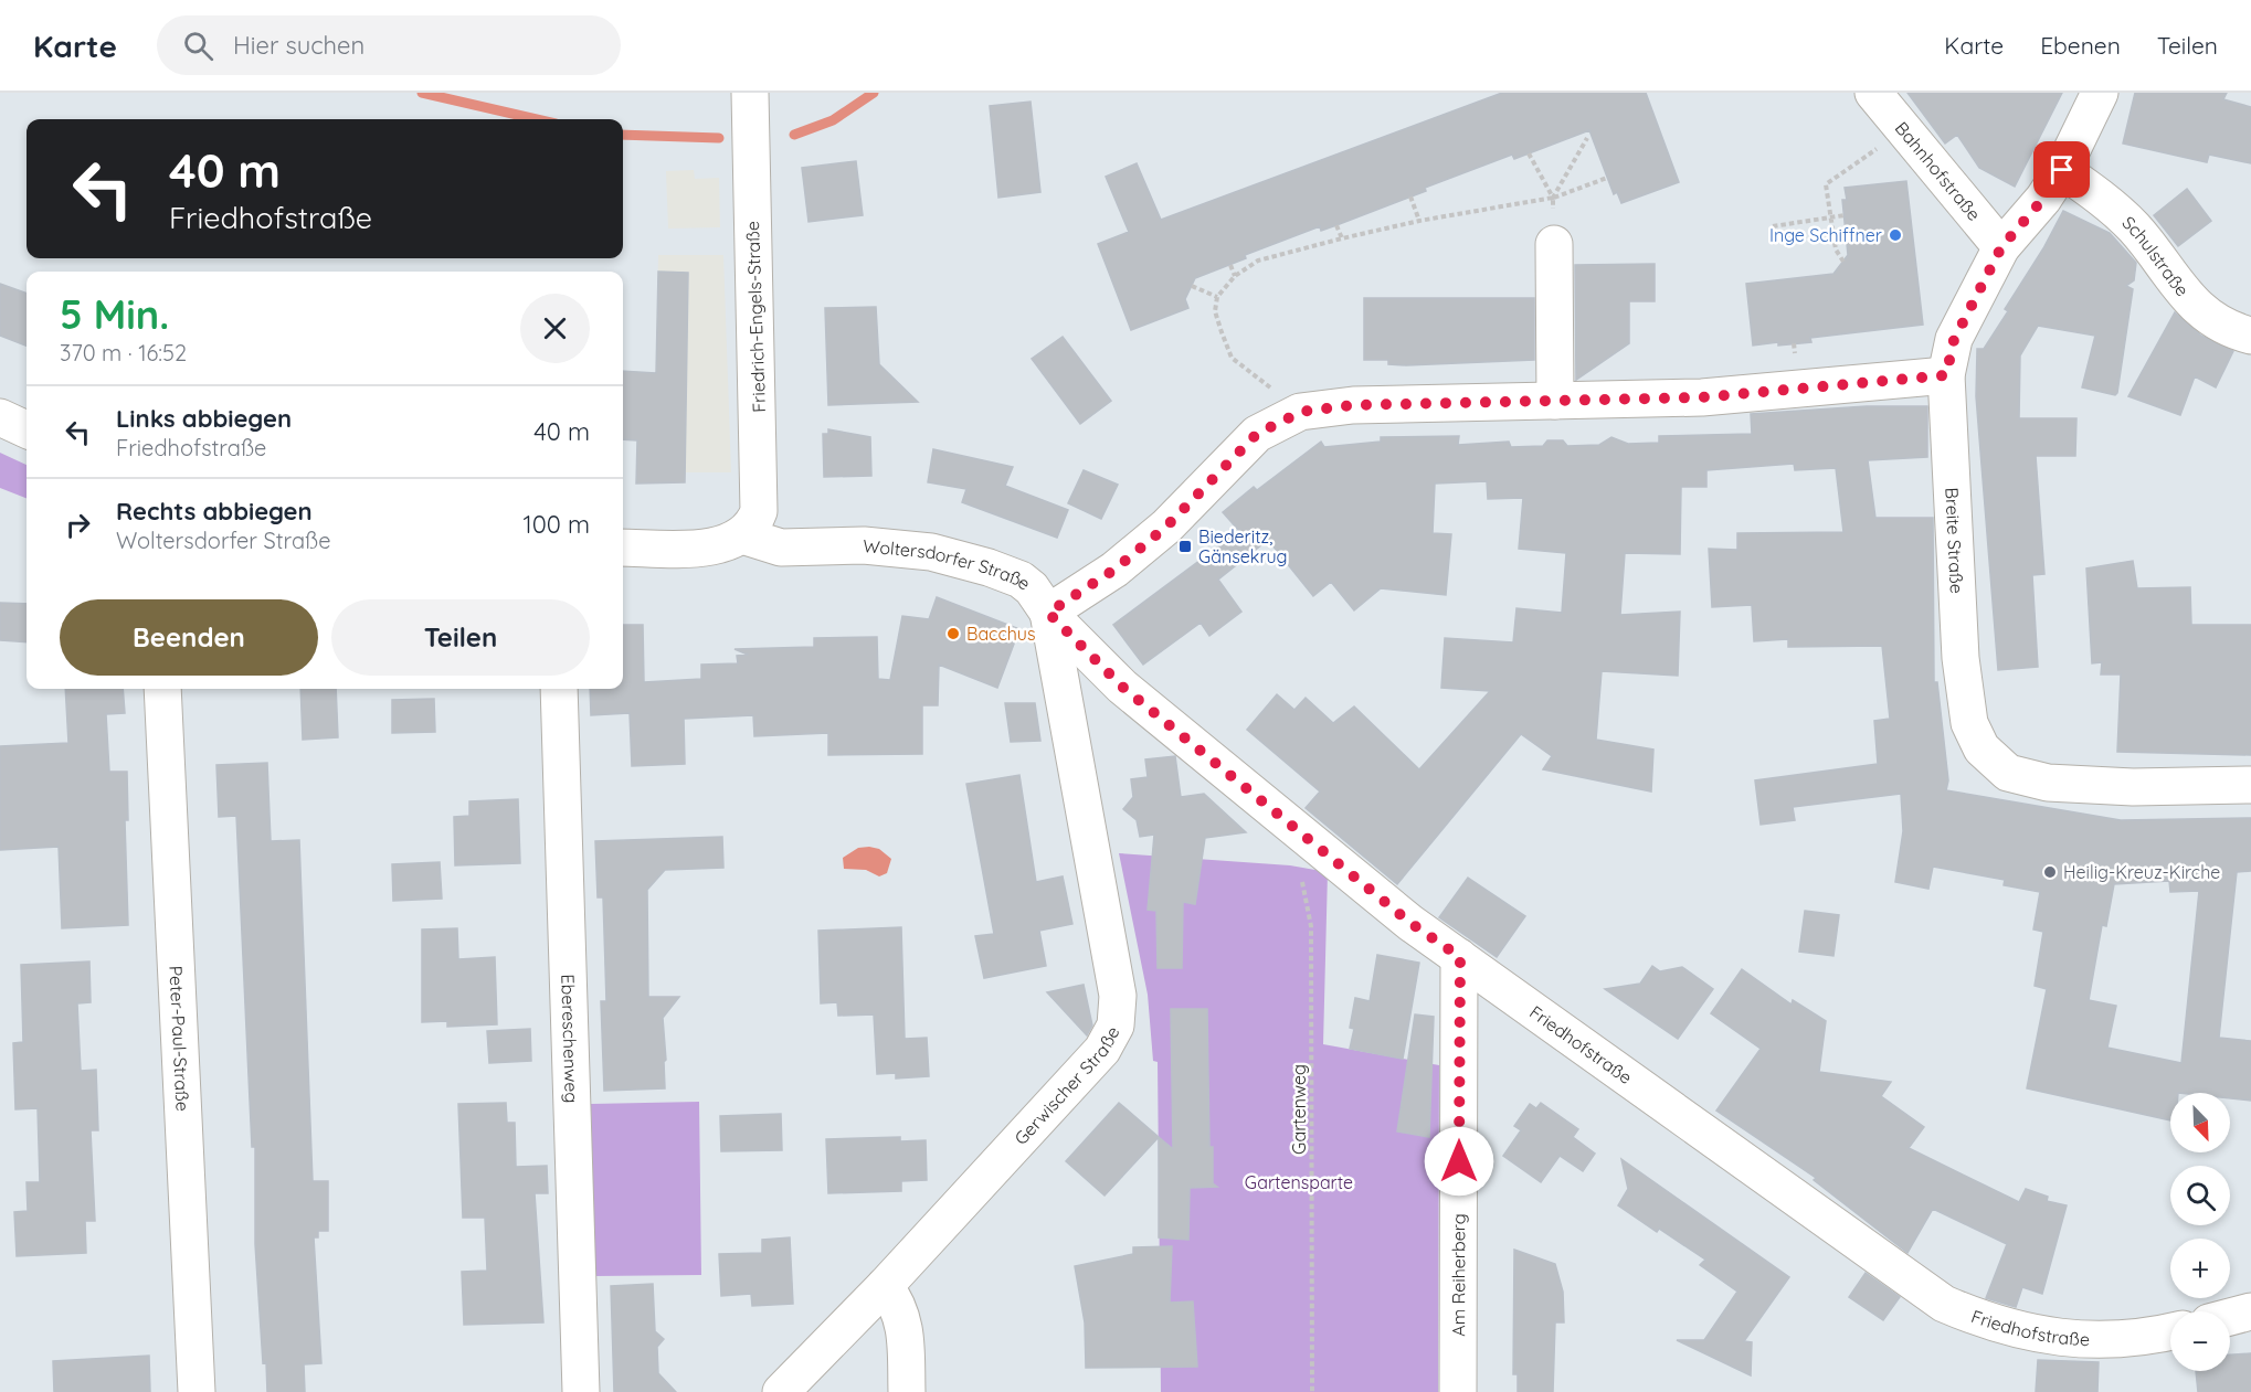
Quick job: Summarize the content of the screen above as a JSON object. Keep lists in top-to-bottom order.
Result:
{
  "streets": {
    "street": [
      "Bahnhofstraße",
      "Schulstraße",
      "Friedrich-Engels-Straße",
      "Breite Straße",
      "Woltersdorfer Straße",
      "Peter-Paul-Straße",
      "Ebereschenweg",
      "Friedhofstraße",
      "Gerwischer Straße",
      "Am Reiherberg"
    ],
    "path": ["Gartenweg"]
  },
  "crossings": [
    ["Bahnhofstraße", "Breite Straße"],
    ["Schulstraße", "Breite Straße"],
    ["Friedrich-Engels-Straße", "Woltersdorfer Straße"],
    ["Breite Straße", "Woltersdorfer Straße"],
    ["Woltersdorfer Straße", "Friedhofstraße"],
    ["Woltersdorfer Straße", "Gerwischer Straße"],
    ["Friedhofstraße", "Gerwischer Straße"],
    ["Friedhofstraße", "Gartenweg"],
    ["Friedhofstraße", "Am Reiherberg"]
  ],
  "parks": ["Gartensparte"],
  "places": {
    "other": ["Inge Schiffner", "Bacchus", "Heilig-Kreuz-Kirche"],
    "transit": ["Biederitz, Gänsekrug"]
  },
  "north": "bottom right",
  "page": {
    "header": "Karte",
    "search": "Hier suchen",
    "nav": ["Karte", "Ebenen", "Teilen"],
    "turn": ["40 m", "Friedhofstraße"],
    "heading": ["5 Min.", "370 m · 16:52"],
    "list": [
      {
        "name": "Links abbiegen",
        "note": "Friedhofstraße",
        "value": "40 m"
      },
      {
        "name": "Rechts abbiegen",
        "note": "Woltersdorfer Straße",
        "value": "100 m"
      }
    ],
    "buttons": ["Beenden", "Teilen"],
    "map_buttons": ["+", "−"]
  }
}
